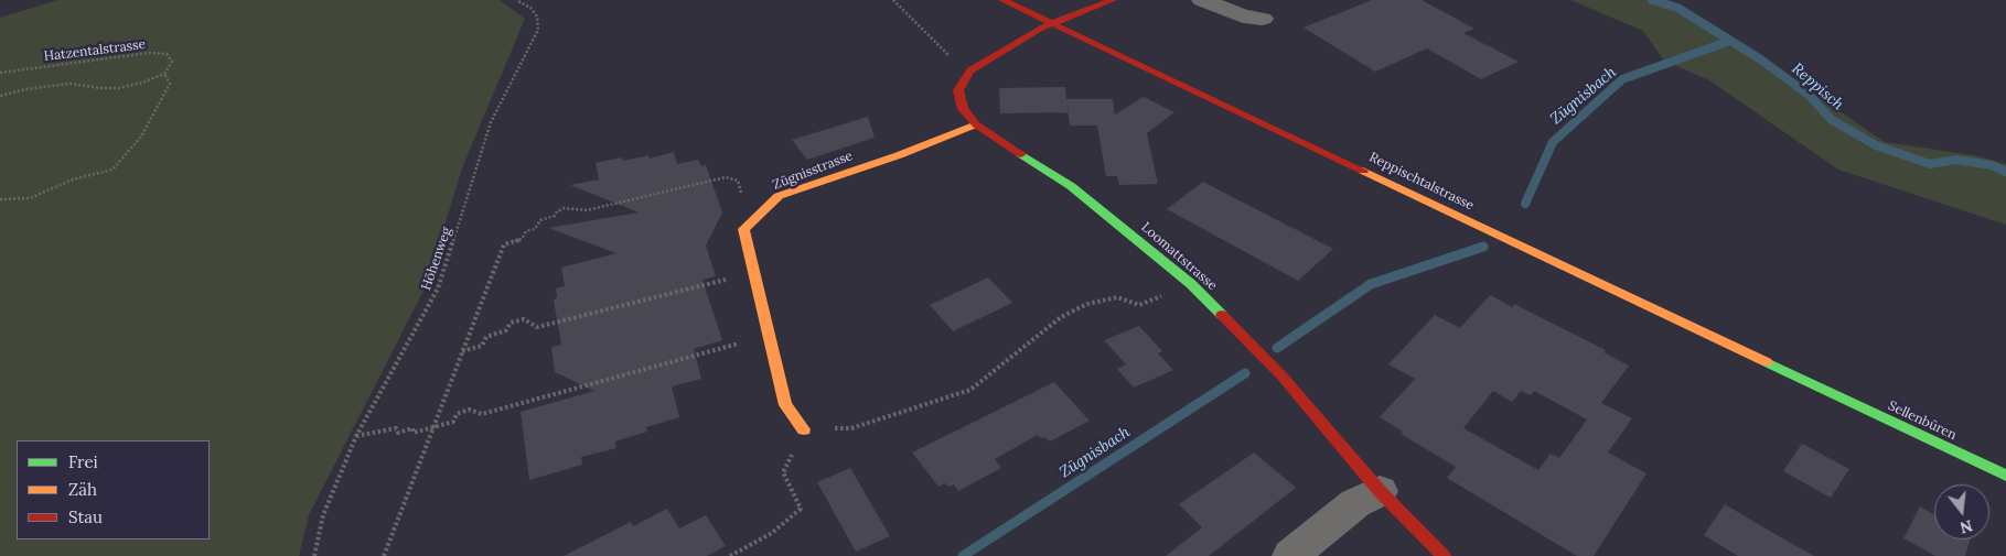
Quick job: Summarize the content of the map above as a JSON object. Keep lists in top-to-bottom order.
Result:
{
  "streets": {
    "street": [
      "Zügnisstrasse",
      "Reppischtalstrasse",
      "Loomattstrasse",
      "Sellenbüren"
    ],
    "path": ["Hatzentalstrasse", "Höhenweg"]
  },
  "crossings": [
    ["Zügnisstrasse", "Loomattstrasse"],
    ["Reppischtalstrasse", "Sellenbüren"]
  ],
  "water": ["Reppisch", "Zügnisbach"],
  "legend": ["Frei", "Zäh", "Stau"],
  "north": "bottom"
}
